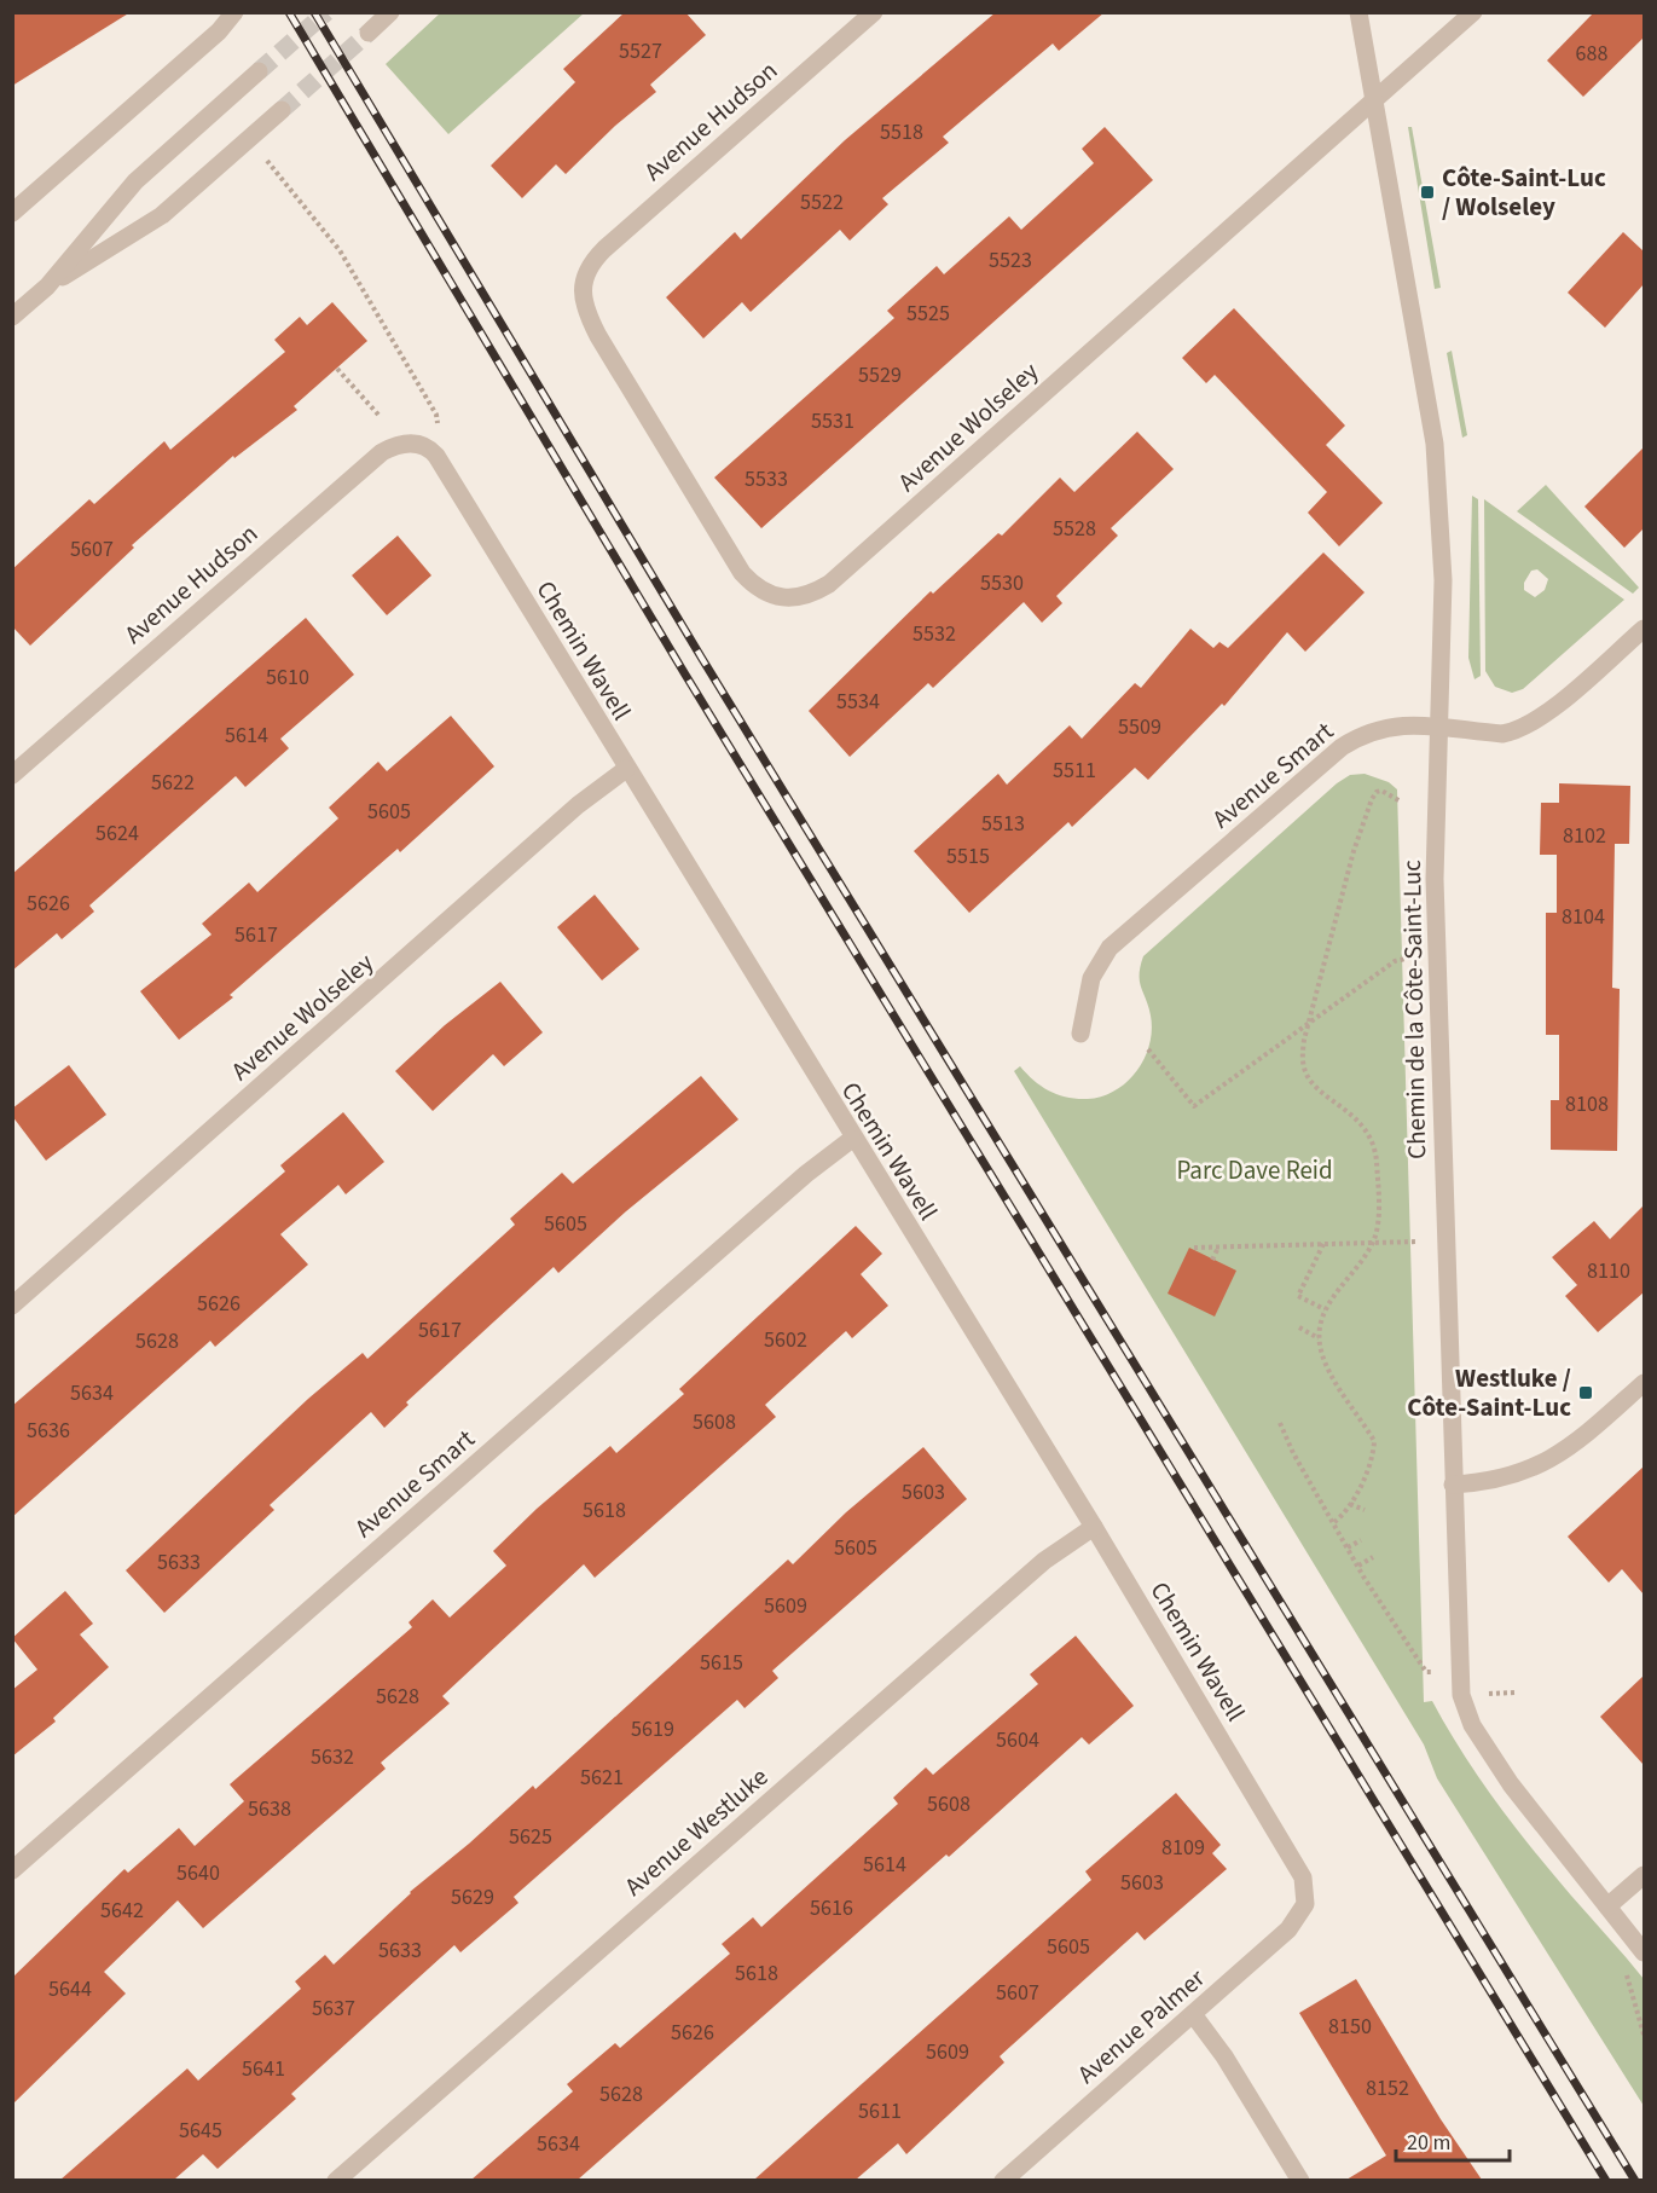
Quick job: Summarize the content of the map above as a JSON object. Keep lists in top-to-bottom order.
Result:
{
  "streets": {
    "street": [
      "Avenue Hudson",
      "Avenue Wolseley",
      "Chemin Wavell",
      "Avenue Smart",
      "Chemin de la Côte-Saint-Luc",
      "Avenue Westluke",
      "Avenue Palmer"
    ]
  },
  "crossings": [
    ["Avenue Hudson", "Avenue Wolseley"],
    ["Avenue Hudson", "Chemin Wavell"],
    ["Avenue Wolseley", "Chemin Wavell"],
    ["Avenue Wolseley", "Chemin de la Côte-Saint-Luc"],
    ["Chemin Wavell", "Avenue Smart"],
    ["Chemin Wavell", "Avenue Westluke"],
    ["Chemin Wavell", "Avenue Palmer"],
    ["Avenue Smart", "Chemin de la Côte-Saint-Luc"]
  ],
  "parks": ["Parc Dave Reid"],
  "places": {
    "transit": ["Côte-Saint-Luc / Wolseley", "Westluke / Côte-Saint-Luc"]
  },
  "house_numbers": [
    "5527",
    "688",
    "5518",
    "5522",
    "5523",
    "5525",
    "5529",
    "5531",
    "5533",
    "5528",
    "5607",
    "5530",
    "5532",
    "5610",
    "5534",
    "5509",
    "5614",
    "5511",
    "5622",
    "5605",
    "5513",
    "5624",
    "8102",
    "5515",
    "5626",
    "8104",
    "5617",
    "8108",
    "5605",
    "8110",
    "5626",
    "5617",
    "5602",
    "5628",
    "5634",
    "5608",
    "5636",
    "5603",
    "5618",
    "5605",
    "5633",
    "5609",
    "5615",
    "5628",
    "5619",
    "5604",
    "5632",
    "5621",
    "5608",
    "5638",
    "5625",
    "8109",
    "5614",
    "5640",
    "5603",
    "5629",
    "5616",
    "5642",
    "5605",
    "5633",
    "5618",
    "5644",
    "5607",
    "5637",
    "8150",
    "5626",
    "5609",
    "5641",
    "8152",
    "5628",
    "5611",
    "5645",
    "5634"
  ],
  "scale_bar": "20 m"
}
